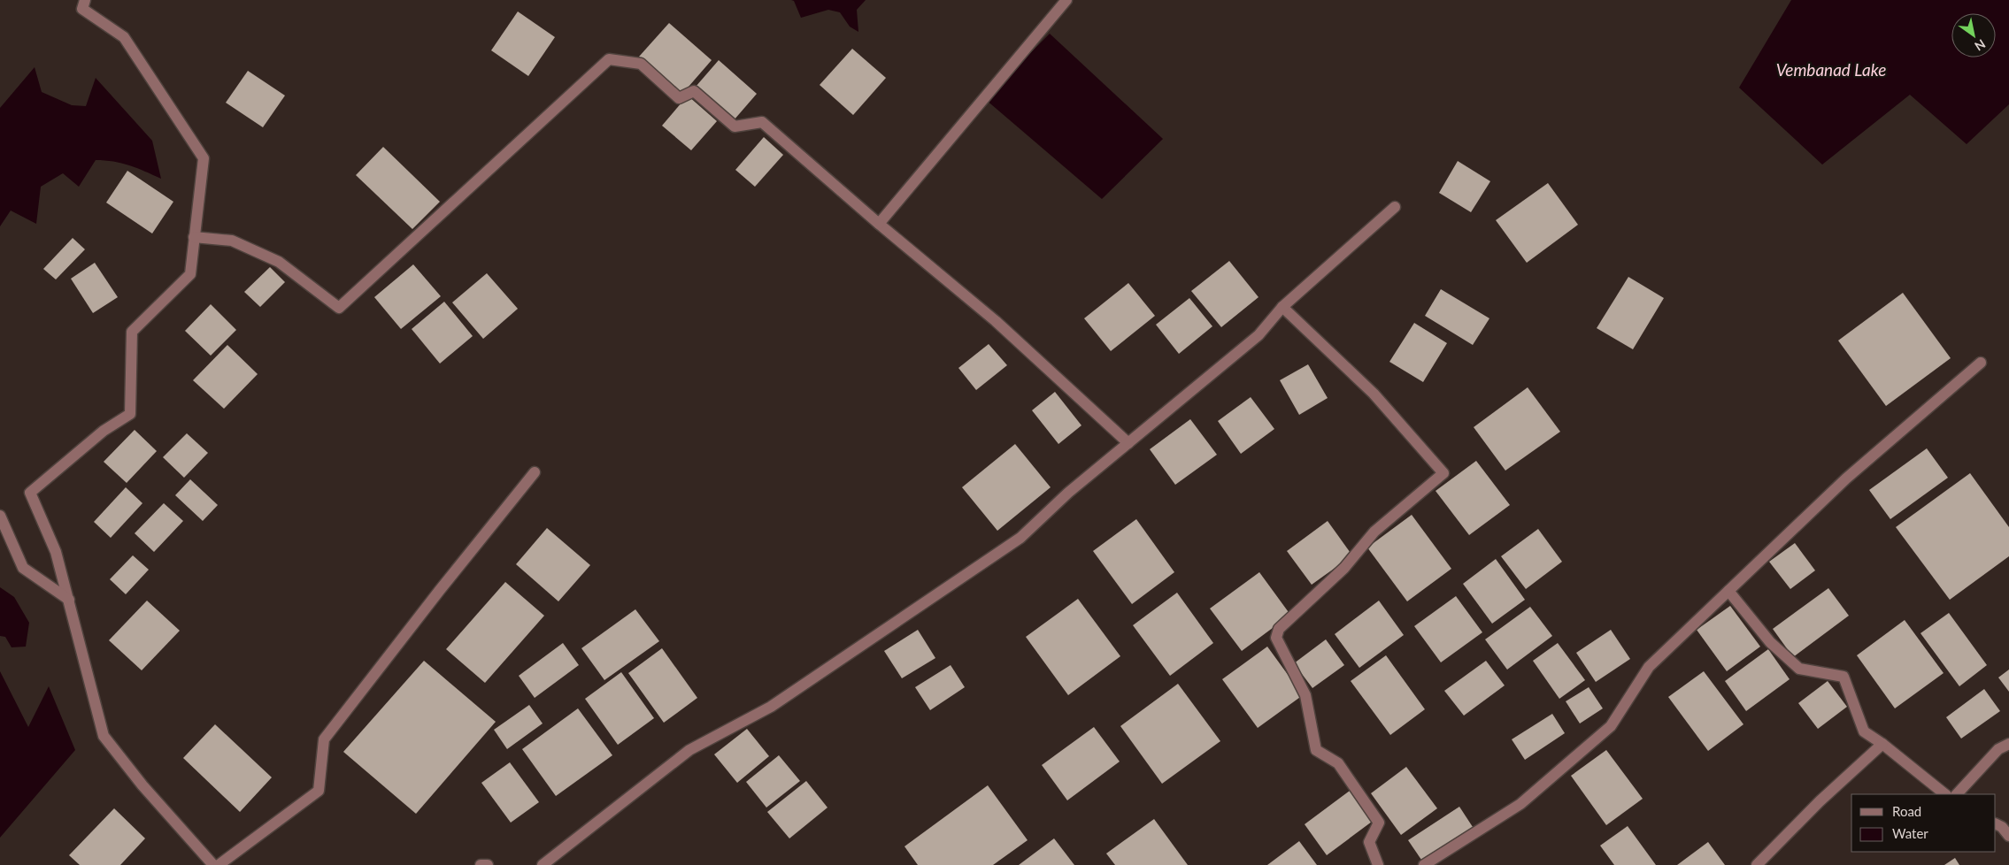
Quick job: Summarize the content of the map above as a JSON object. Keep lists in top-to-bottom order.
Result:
{
  "water": ["Vembanad Lake"],
  "legend": ["Road", "Water"],
  "north": "bottom right"
}
